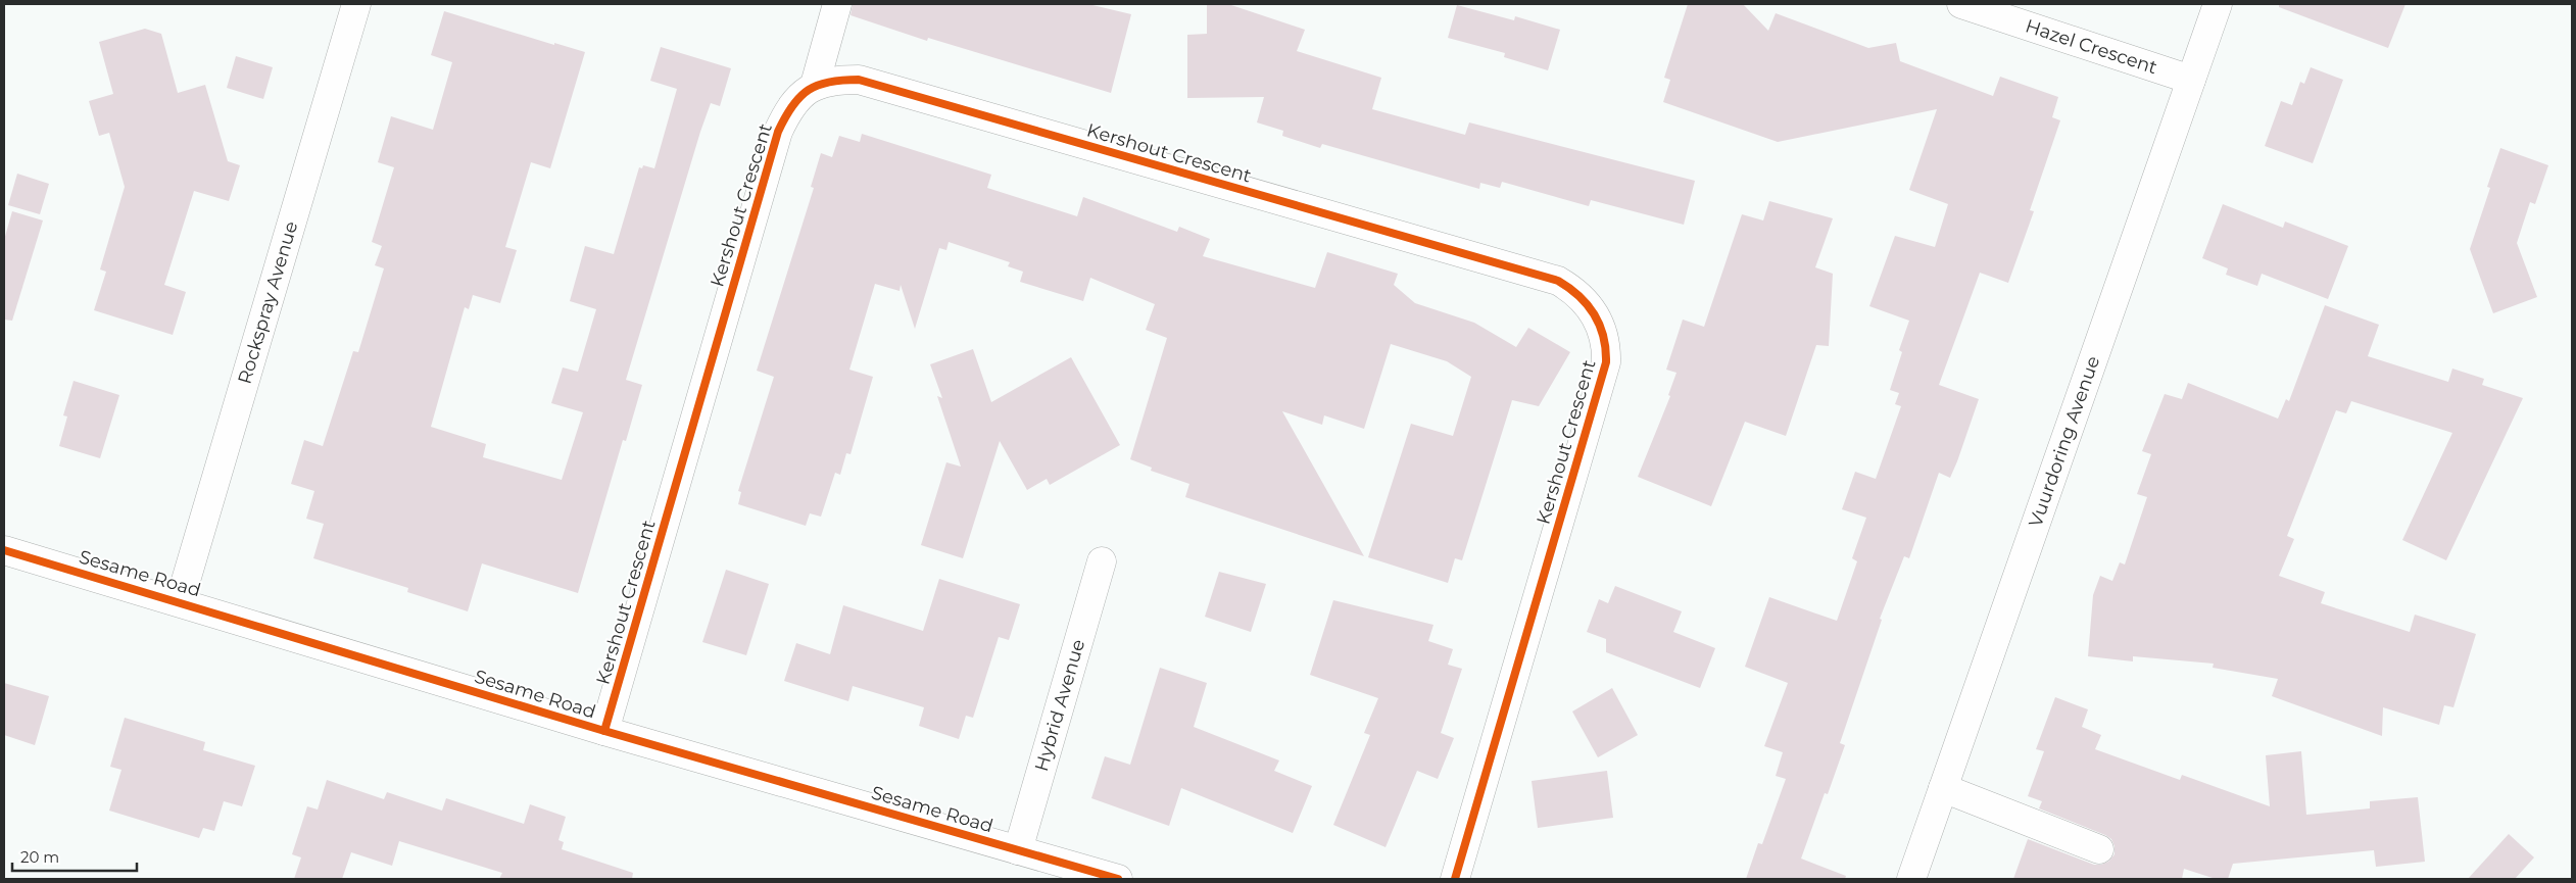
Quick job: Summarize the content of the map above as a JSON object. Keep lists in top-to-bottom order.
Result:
{
  "streets": {
    "street": [
      "Hazel Crescent",
      "Kershout Crescent",
      "Rockspray Avenue",
      "Vuurdoring Avenue",
      "Sesame Road",
      "Hybrid Avenue"
    ]
  },
  "crossings": [
    ["Hazel Crescent", "Vuurdoring Avenue"],
    ["Kershout Crescent", "Sesame Road"],
    ["Rockspray Avenue", "Sesame Road"],
    ["Sesame Road", "Hybrid Avenue"]
  ],
  "scale_bar": "20 m"
}
